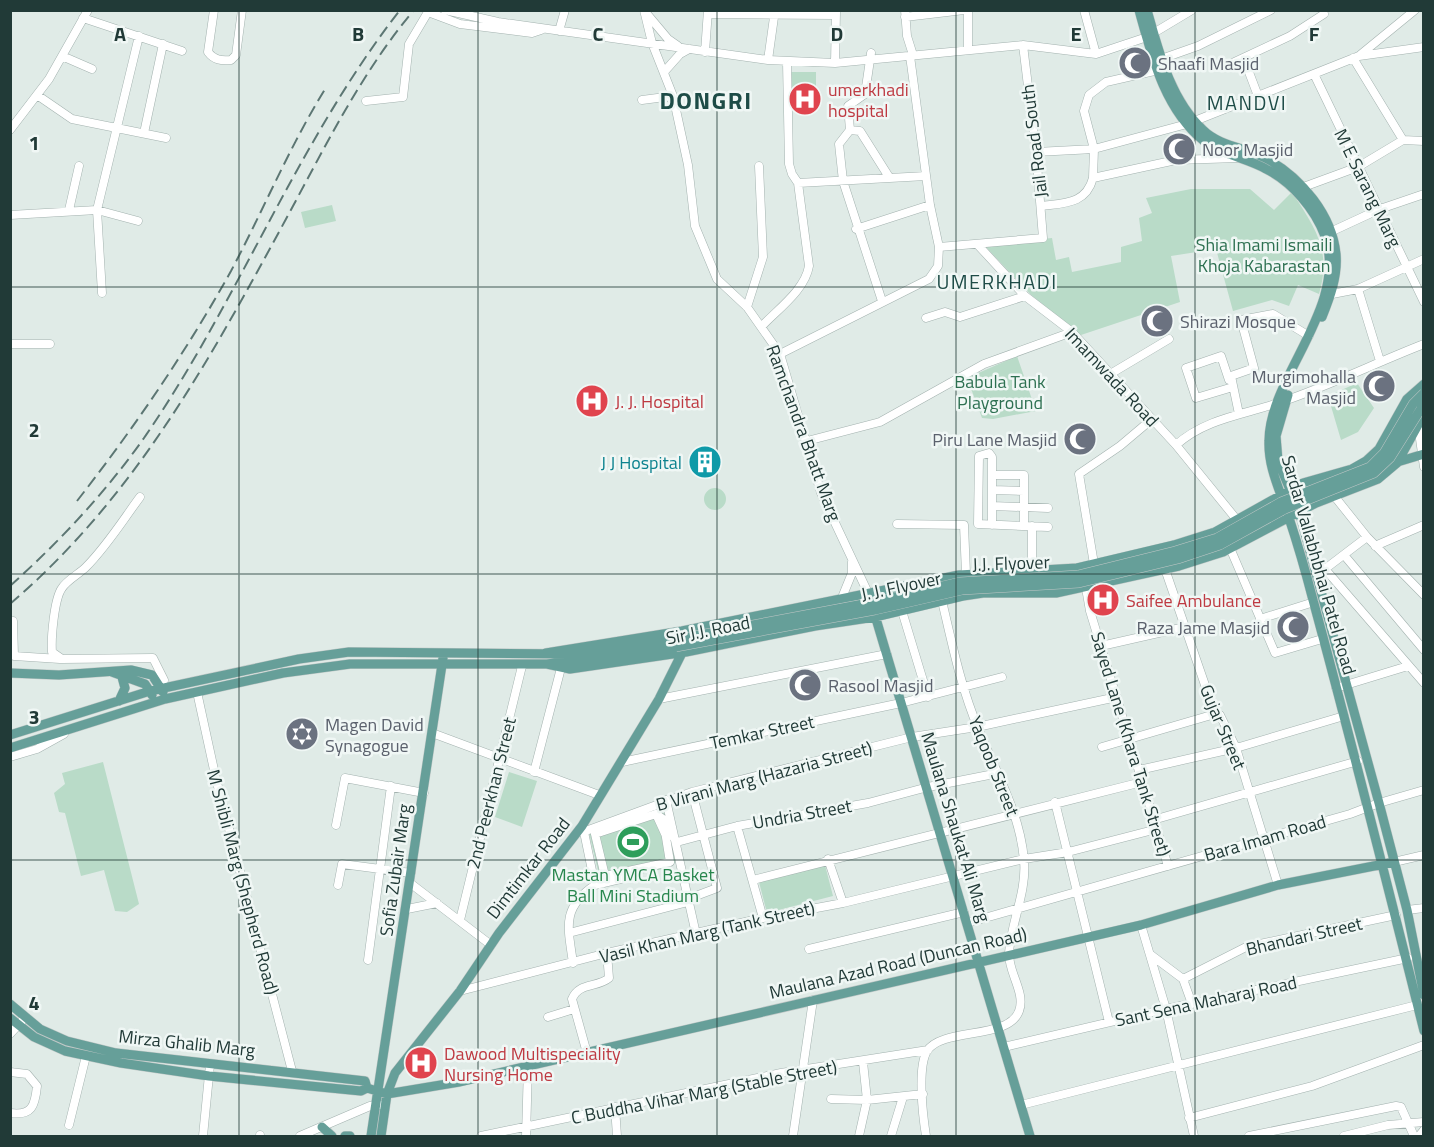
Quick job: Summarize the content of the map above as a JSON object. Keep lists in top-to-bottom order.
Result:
{
  "streets": {
    "main road": [
      "J.J. Flyover",
      "Sardar Vallabhbhai Patel Road",
      "J. J. Flyover",
      "Sir J.J. Road",
      "Maulana Shaukat Ali Marg",
      "Dimtimkar Road",
      "Sofia Zubair Marg",
      "Maulana Azad Road (Duncan Road)",
      "Mirza Ghalib Marg"
    ],
    "street": [
      "Jail Road South",
      "M E Sarang Marg",
      "Imamwada Road",
      "Ramchandra Bhatt Marg",
      "Gujar Street",
      "Temkar Street",
      "Sayed Lane (Khara Tank Street)",
      "Yaqoob Street",
      "B Virani Marg (Hazaria Street)",
      "2nd Peerkhan Street",
      "Undria Street",
      "Bara Imam Road",
      "M Shibli Marg (Shepherd Road)",
      "Vasil Khan Marg (Tank Street)",
      "Bhandari Street",
      "Sant Sena Maharaj Road",
      "C Buddha Vihar Marg (Stable Street)"
    ]
  },
  "crossings": [
    ["Jail Road South", "Imamwada Road"],
    ["Imamwada Road", "Sir J.J. Road"],
    ["Ramchandra Bhatt Marg", "Sir J.J. Road"],
    ["Ramchandra Bhatt Marg", "Maulana Shaukat Ali Marg"],
    ["J.J. Flyover", "J. J. Flyover"],
    ["J.J. Flyover", "Sir J.J. Road"],
    ["J.J. Flyover", "Dimtimkar Road"],
    ["Sardar Vallabhbhai Patel Road", "Sir J.J. Road"],
    ["Sardar Vallabhbhai Patel Road", "Bara Imam Road"],
    ["Sardar Vallabhbhai Patel Road", "Bhandari Street"],
    ["Sardar Vallabhbhai Patel Road", "Maulana Azad Road (Duncan Road)"],
    ["Sardar Vallabhbhai Patel Road", "Sant Sena Maharaj Road"],
    ["J. J. Flyover", "Sir J.J. Road"],
    ["J. J. Flyover", "2nd Peerkhan Street"],
    ["J. J. Flyover", "Dimtimkar Road"],
    ["J. J. Flyover", "Sofia Zubair Marg"],
    ["J. J. Flyover", "M Shibli Marg (Shepherd Road)"],
    ["Sir J.J. Road", "Gujar Street"],
    ["Sir J.J. Road", "Sayed Lane (Khara Tank Street)"],
    ["Sir J.J. Road", "Yaqoob Street"],
    ["Sir J.J. Road", "Maulana Shaukat Ali Marg"],
    ["Sir J.J. Road", "Dimtimkar Road"],
    ["Gujar Street", "Bara Imam Road"],
    ["Gujar Street", "Maulana Azad Road (Duncan Road)"],
    ["Temkar Street", "Yaqoob Street"],
    ["Temkar Street", "Maulana Shaukat Ali Marg"],
    ["Temkar Street", "Dimtimkar Road"],
    ["Sayed Lane (Khara Tank Street)", "B Virani Marg (Hazaria Street)"],
    ["Sayed Lane (Khara Tank Street)", "Bara Imam Road"],
    ["Sayed Lane (Khara Tank Street)", "Vasil Khan Marg (Tank Street)"],
    ["Yaqoob Street", "B Virani Marg (Hazaria Street)"],
    ["Yaqoob Street", "Undria Street"],
    ["Yaqoob Street", "Maulana Shaukat Ali Marg"],
    ["Yaqoob Street", "Bara Imam Road"],
    ["Yaqoob Street", "Vasil Khan Marg (Tank Street)"],
    ["Yaqoob Street", "Maulana Azad Road (Duncan Road)"],
    ["Yaqoob Street", "C Buddha Vihar Marg (Stable Street)"],
    ["B Virani Marg (Hazaria Street)", "Maulana Shaukat Ali Marg"],
    ["B Virani Marg (Hazaria Street)", "Dimtimkar Road"],
    ["Undria Street", "Maulana Shaukat Ali Marg"],
    ["Maulana Shaukat Ali Marg", "Bara Imam Road"],
    ["Maulana Shaukat Ali Marg", "Vasil Khan Marg (Tank Street)"],
    ["Maulana Shaukat Ali Marg", "Maulana Azad Road (Duncan Road)"],
    ["Maulana Shaukat Ali Marg", "Sant Sena Maharaj Road"],
    ["Maulana Shaukat Ali Marg", "C Buddha Vihar Marg (Stable Street)"],
    ["Dimtimkar Road", "Sofia Zubair Marg"],
    ["Dimtimkar Road", "Vasil Khan Marg (Tank Street)"],
    ["Dimtimkar Road", "Maulana Azad Road (Duncan Road)"],
    ["Dimtimkar Road", "Mirza Ghalib Marg"],
    ["Sofia Zubair Marg", "Maulana Azad Road (Duncan Road)"],
    ["Sofia Zubair Marg", "Mirza Ghalib Marg"],
    ["M Shibli Marg (Shepherd Road)", "Mirza Ghalib Marg"],
    ["Maulana Azad Road (Duncan Road)", "Mirza Ghalib Marg"]
  ],
  "districts": ["DONGRI", "MANDVI", "UMERKHADI"],
  "parks": ["Shia Imami Ismaili Khoja Kabarastan", "Babula Tank Playground"],
  "places": {
    "mosque": [
      "Shaafi Masjid",
      "Noor Masjid",
      "Shirazi Mosque",
      "Murgimohalla Masjid",
      "Piru Lane Masjid",
      "Raza Jame Masjid",
      "Rasool Masjid"
    ],
    "hospital": [
      "umerkhadi hospital",
      "J. J. Hospital",
      "Saifee Ambulance",
      "Dawood Multispeciality Nursing Home"
    ],
    "building": ["J J Hospital"],
    "synagogue": ["Magen David Synagogue"],
    "sports": ["Mastan YMCA Basket Ball Mini Stadium"]
  },
  "grid": {
    "columns": [
      "A",
      "B",
      "C",
      "D",
      "E",
      "F"
    ],
    "rows": [
      "1",
      "2",
      "3",
      "4"
    ]
  }
}
